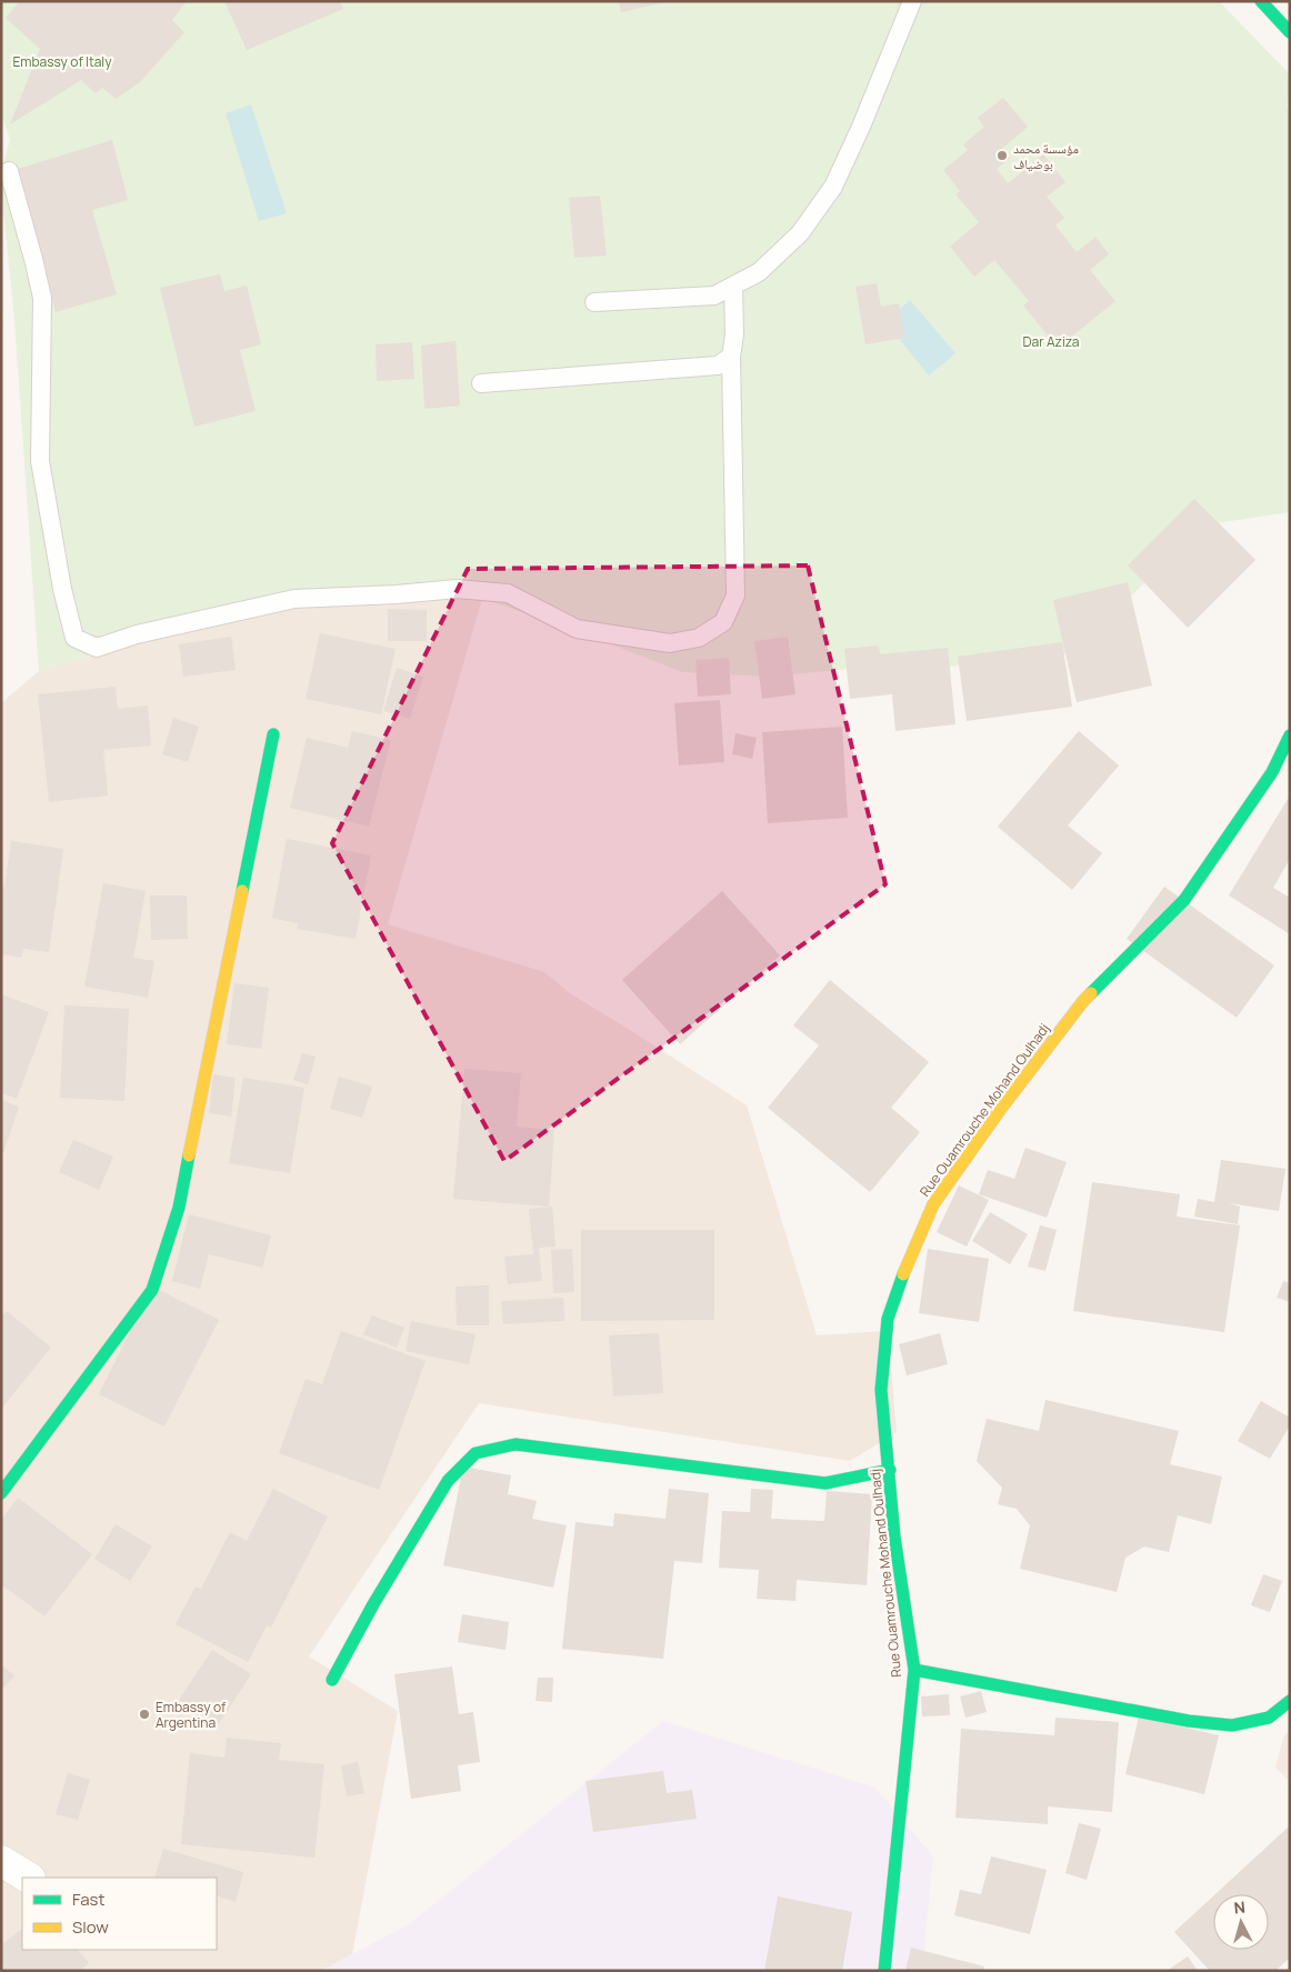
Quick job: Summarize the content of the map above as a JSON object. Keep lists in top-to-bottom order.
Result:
{
  "streets": {
    "street": ["Rue Ouamrouche Mohand Oulhadj"]
  },
  "parks": ["Embassy of Italy", "Dar Aziza"],
  "places": ["مؤسسة محمد بوضياف", "Embassy of Argentina"],
  "legend": ["Fast", "Slow"],
  "north": "top"
}
